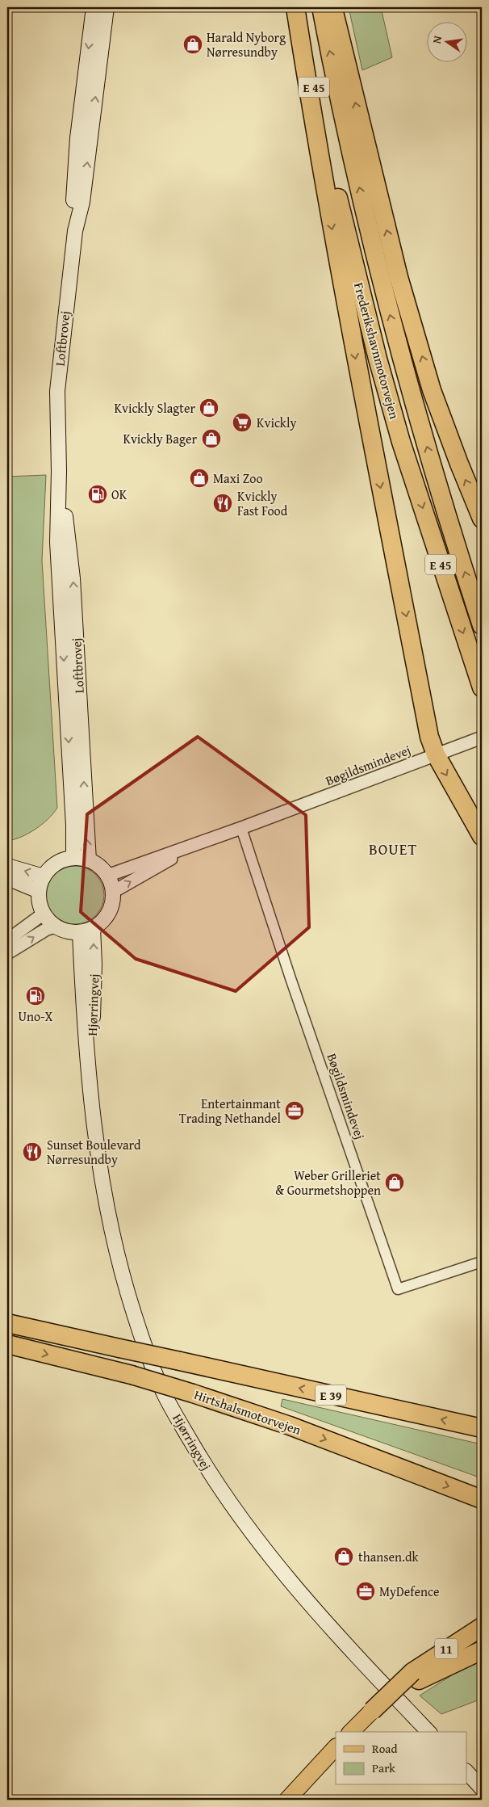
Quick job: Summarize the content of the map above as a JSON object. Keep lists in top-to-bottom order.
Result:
{
  "streets": {
    "highway": [
      "E 45",
      "Frederikshavnmotorvejen",
      "E 39",
      "Hirtshalsmotorvejen",
      "11"
    ],
    "main road": ["Loftbrovej", "Hjørringvej"],
    "street": ["Bøgildsmindevej"]
  },
  "crossings": [
    ["Loftbrovej", "Bøgildsmindevej"],
    ["Loftbrovej", "Hjørringvej"],
    ["Bøgildsmindevej", "Hjørringvej"]
  ],
  "districts": ["BOUET"],
  "places": {
    "shop": [
      "Harald Nyborg Nørresundby",
      "Kvickly Slagter",
      "Kvickly Bager",
      "Maxi Zoo",
      "Weber Grilleriet & Gourmetshoppen",
      "thansen.dk"
    ],
    "supermarket": ["Kvickly"],
    "fuel station": ["OK", "Uno-X"],
    "restaurant": ["Kvickly Fast Food", "Sunset Boulevard Nørresundby"],
    "office": ["Entertainmant Trading Nethandel", "MyDefence"]
  },
  "legend": ["Road", "Park"],
  "north": "left"
}
